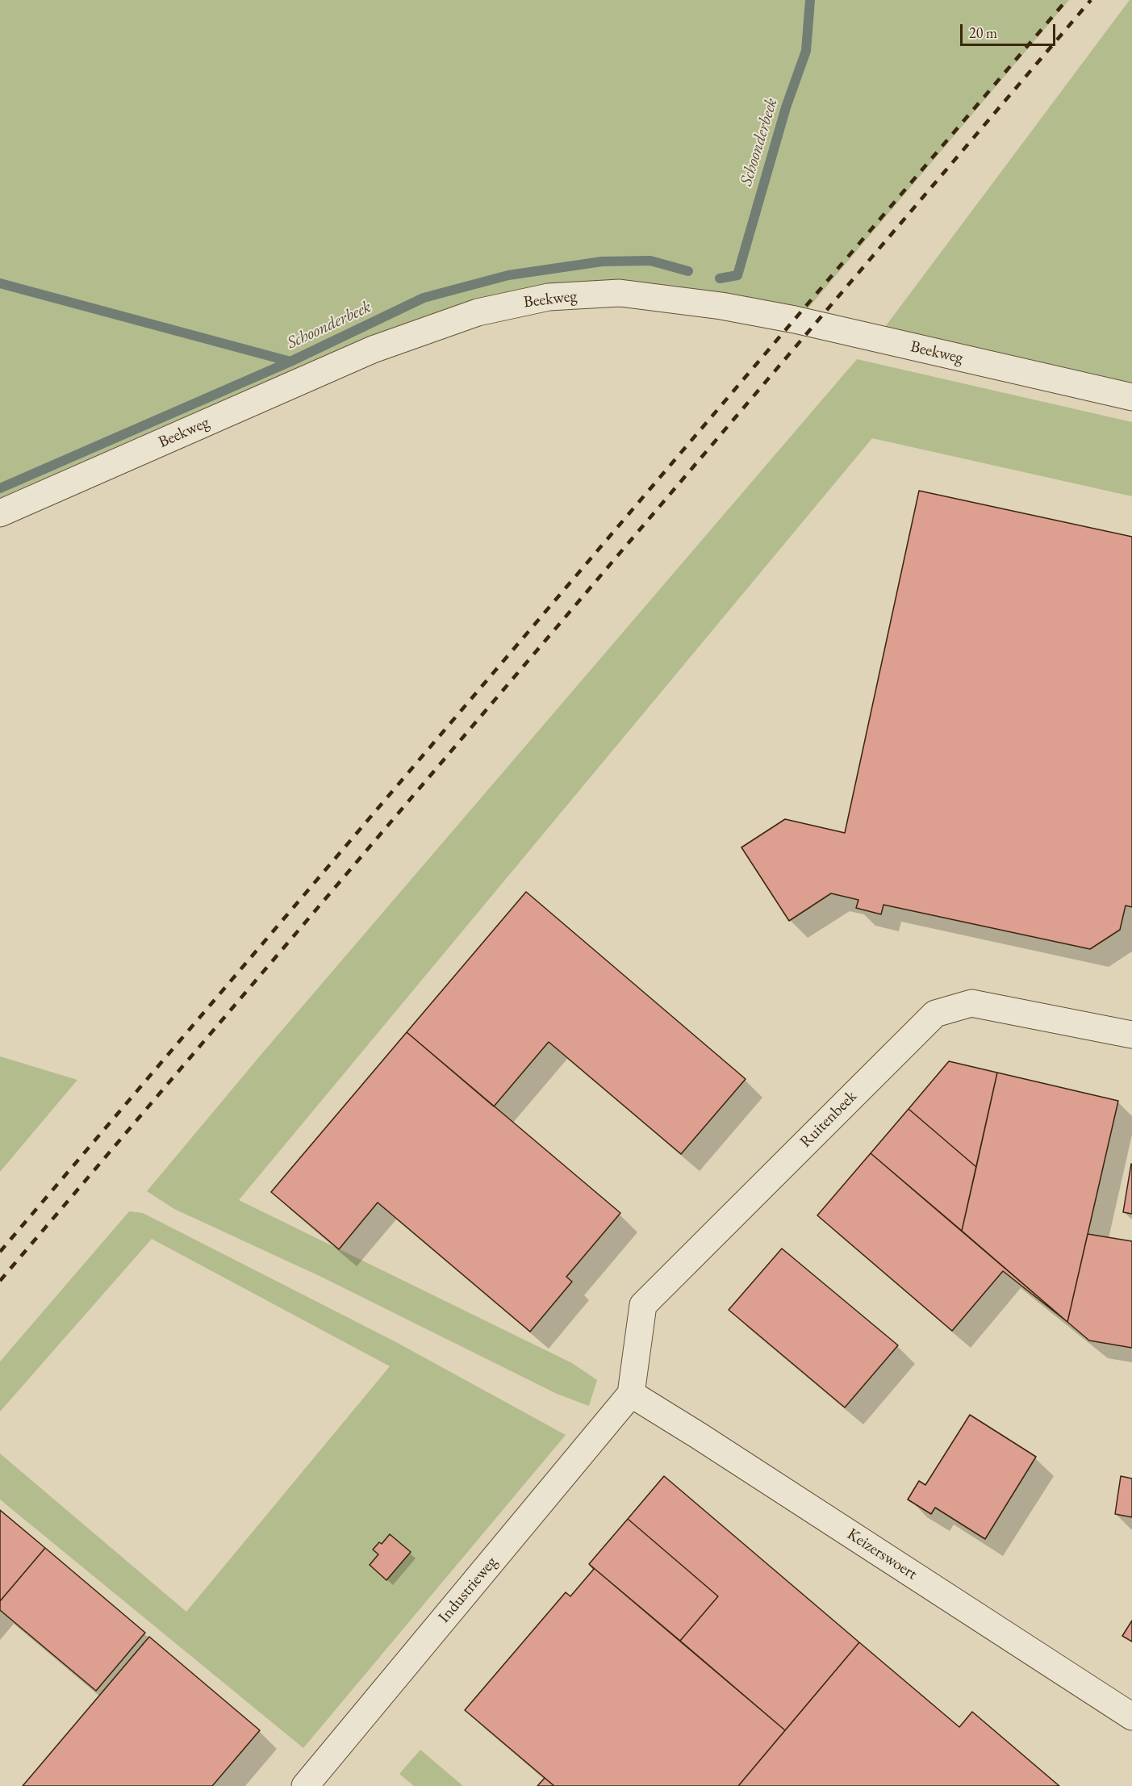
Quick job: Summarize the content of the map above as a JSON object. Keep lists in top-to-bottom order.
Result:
{
  "streets": {
    "street": [
      "Beekweg",
      "Ruitenbeek",
      "Keizerswoert",
      "Industrieweg"
    ]
  },
  "crossings": [
    ["Ruitenbeek", "Keizerswoert"],
    ["Ruitenbeek", "Industrieweg"],
    ["Keizerswoert", "Industrieweg"]
  ],
  "water": ["Schoonderbeek"],
  "scale_bar": "20 m"
}
